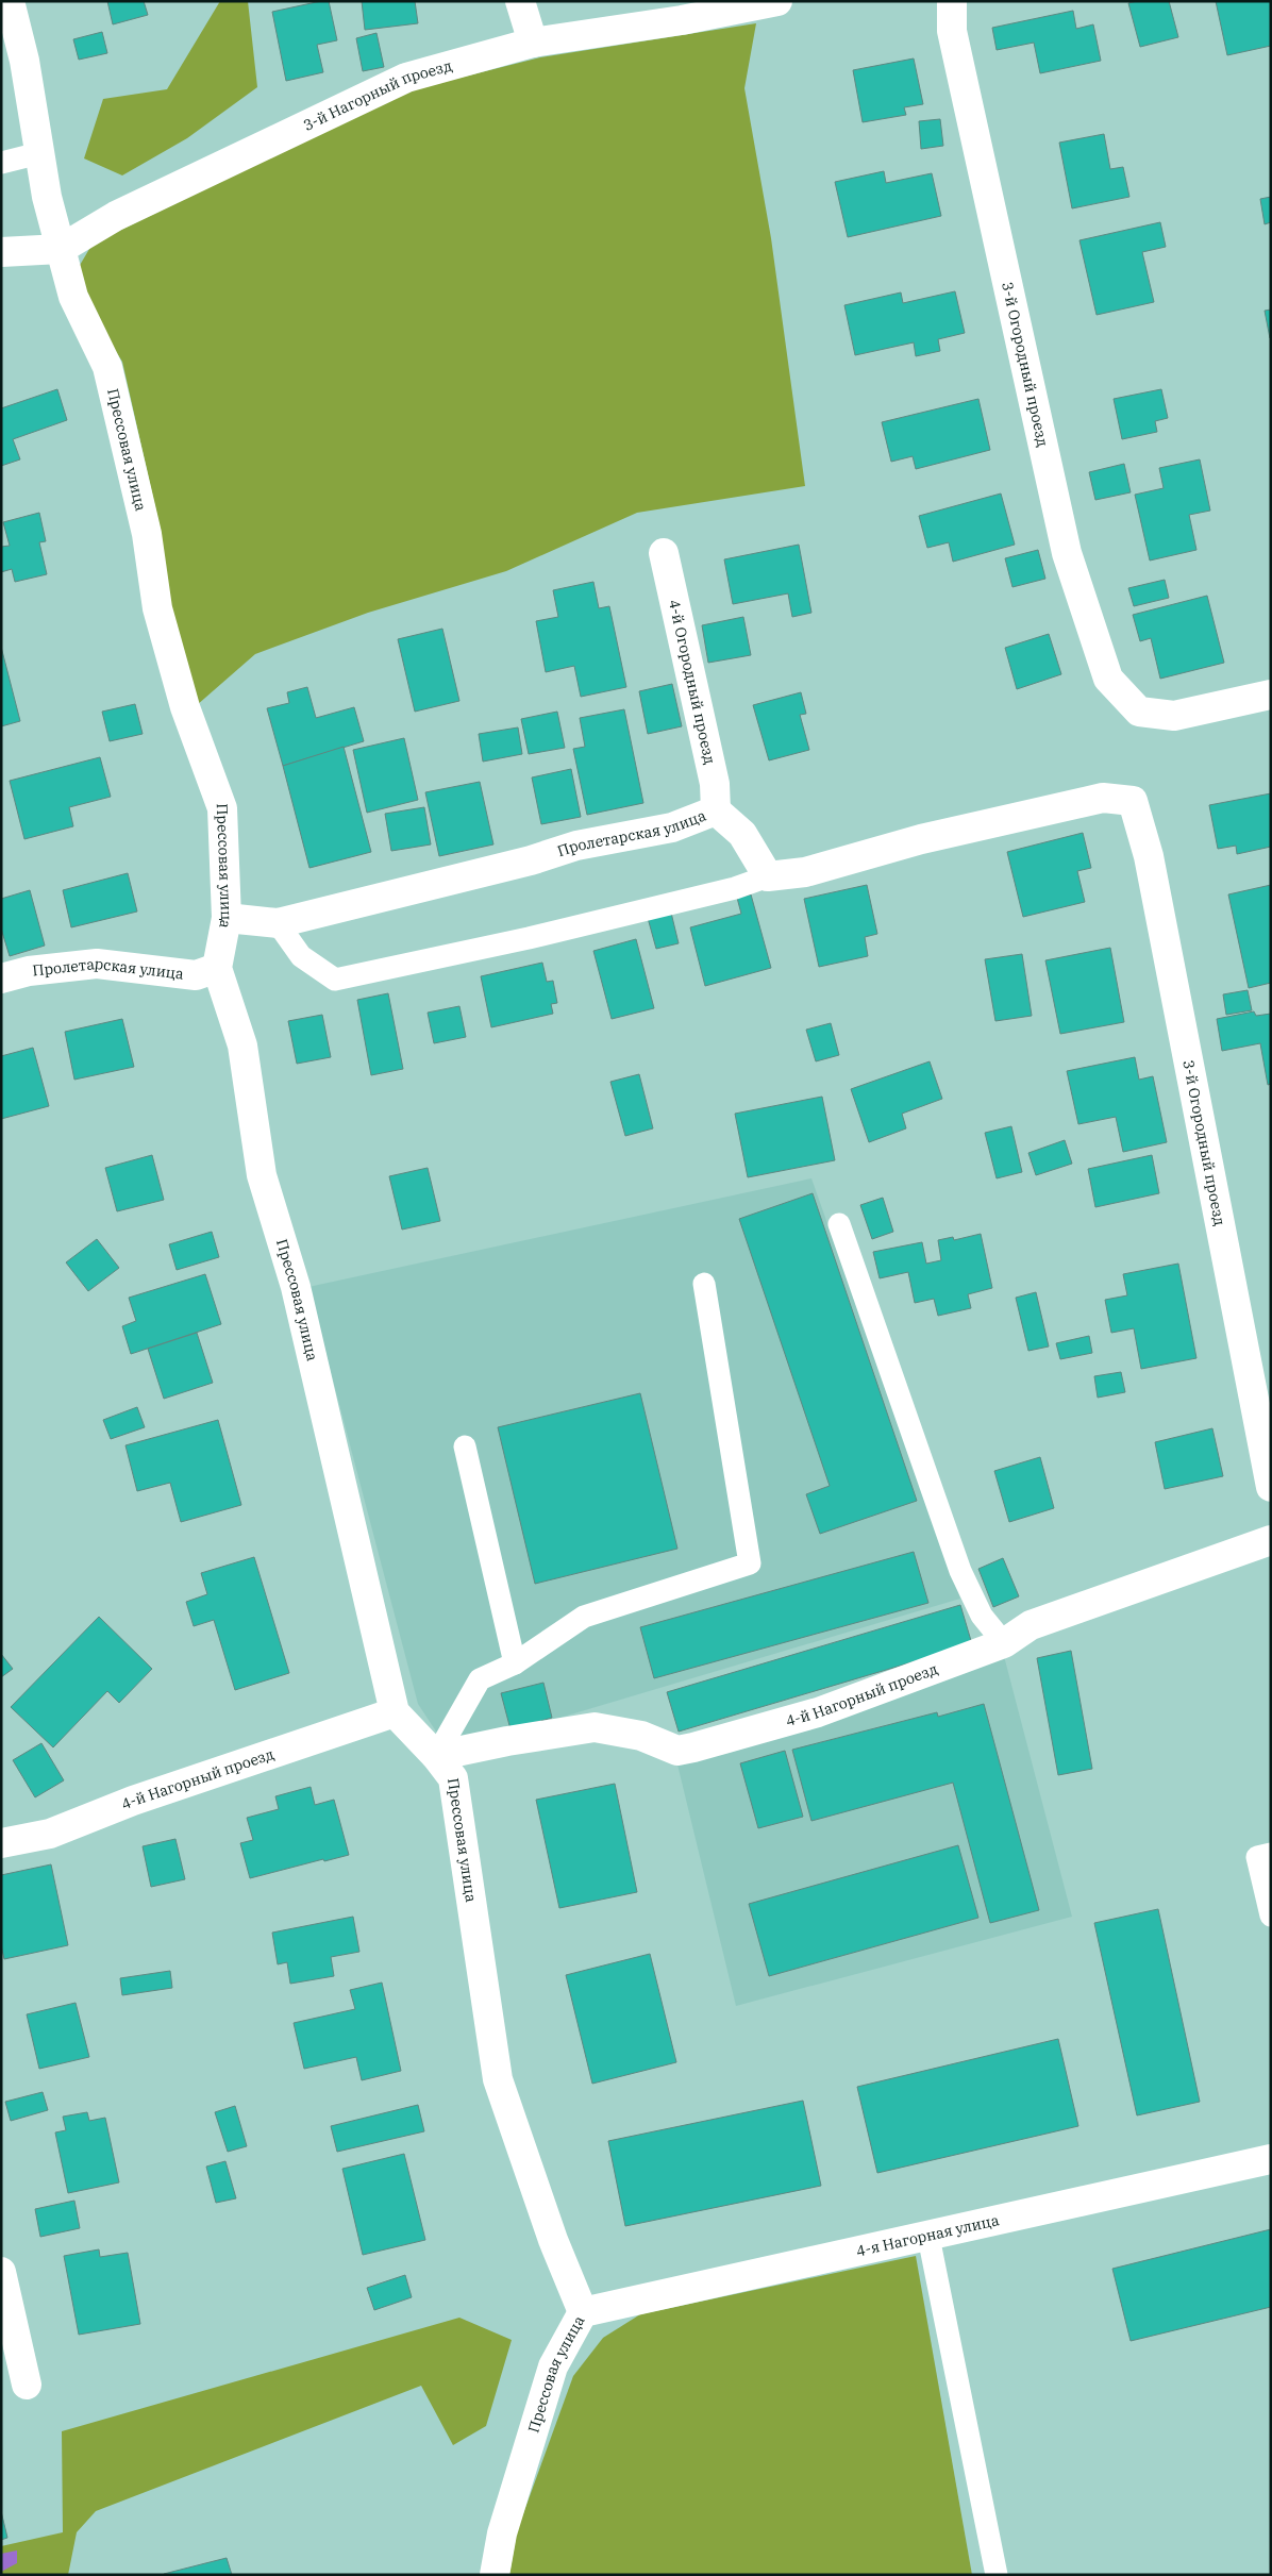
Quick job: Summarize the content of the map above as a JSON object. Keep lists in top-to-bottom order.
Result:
{
  "streets": {
    "street": [
      "3-й Нагорный проезд",
      "3-й Огородный проезд",
      "Прессовая улица",
      "4-й Огородный проезд",
      "Пролетарская улица",
      "4-й Нагорный проезд",
      "4-я Нагорная улица"
    ]
  },
  "crossings": [
    ["3-й Нагорный проезд", "Прессовая улица"],
    ["3-й Огородный проезд", "Пролетарская улица"],
    ["Прессовая улица", "Пролетарская улица"],
    ["Прессовая улица", "4-й Нагорный проезд"],
    ["Прессовая улица", "4-я Нагорная улица"],
    ["4-й Огородный проезд", "Пролетарская улица"]
  ]
}
